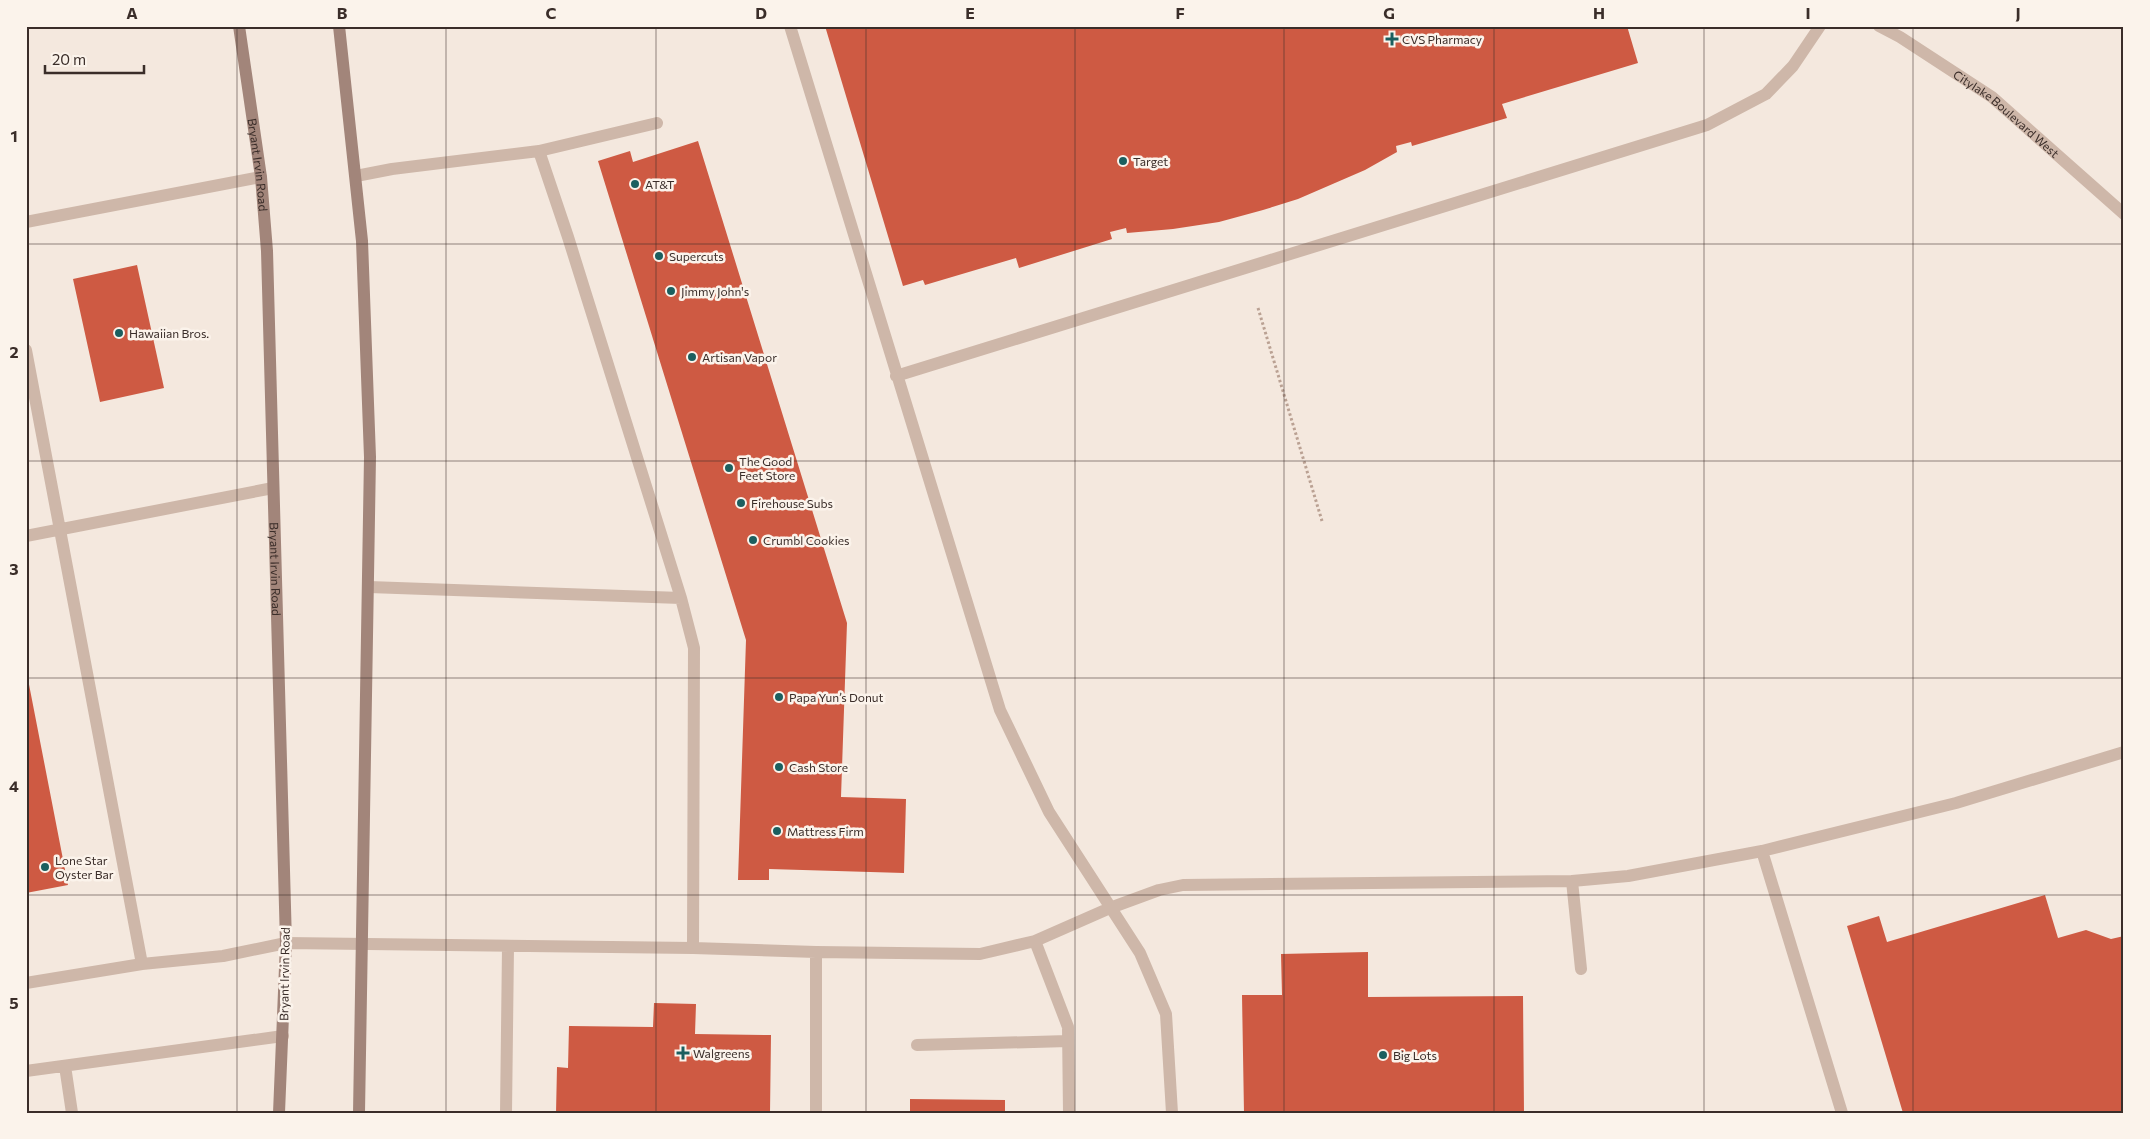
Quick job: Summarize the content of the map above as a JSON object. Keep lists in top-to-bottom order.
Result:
{
  "streets": {
    "main road": ["Bryant Irvin Road"],
    "street": ["Citylake Boulevard West"]
  },
  "places": {
    "health": ["CVS Pharmacy", "Walgreens"],
    "other": [
      "Target",
      "AT&T",
      "Supercuts",
      "Jimmy John's",
      "Hawaiian Bros.",
      "Artisan Vapor",
      "The Good Feet Store",
      "Firehouse Subs",
      "Crumbl Cookies",
      "Papa Yun’s Donut",
      "Cash Store",
      "Mattress Firm",
      "Lone Star Oyster Bar",
      "Big Lots"
    ]
  },
  "scale_bar": "20 m",
  "grid": {
    "columns": [
      "A",
      "B",
      "C",
      "D",
      "E",
      "F",
      "G",
      "H",
      "I",
      "J"
    ],
    "rows": [
      "1",
      "2",
      "3",
      "4",
      "5"
    ]
  }
}
